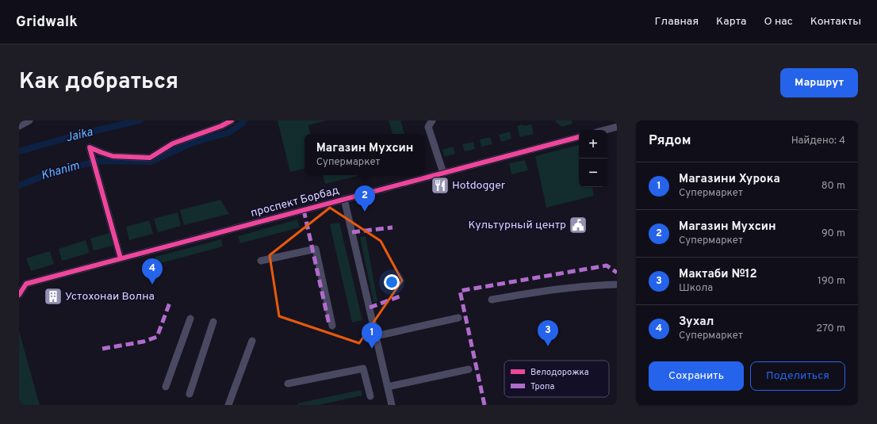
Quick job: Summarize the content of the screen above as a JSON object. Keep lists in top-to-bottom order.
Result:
{
  "streets": {
    "street": ["проспект Борбад"]
  },
  "water": ["Jaika", "Khanim"],
  "places": {
    "restaurant": ["Hotdogger"],
    "public building": ["Культурный центр"],
    "building": ["Устохонаи Волна"]
  },
  "legend": ["Велодорожка", "Тропа"],
  "page": {
    "header": "Gridwalk",
    "nav": [
      "Главная",
      "Карта",
      "О нас",
      "Контакты"
    ],
    "title": "Как добраться",
    "buttons": [
      "Маршрут",
      ["Сохранить", "Поделиться"]
    ],
    "heading": ["Рядом", "Найдено: 4"],
    "map_buttons": ["+", "−"],
    "popup": ["Магазин Мухсин", "Супермаркет"],
    "list": [
      {
        "mark": "1",
        "name": "Магазини Хурока",
        "note": "Супермаркет",
        "value": "80 m"
      },
      {
        "mark": "2",
        "name": "Магазин Мухсин",
        "note": "Супермаркет",
        "value": "90 m"
      },
      {
        "mark": "3",
        "name": "Мактаби №12",
        "note": "Школа",
        "value": "190 m"
      },
      {
        "mark": "4",
        "name": "Зухал",
        "note": "Супермаркет",
        "value": "270 m"
      }
    ],
    "pins": [
      "2",
      "4",
      "3",
      "1"
    ]
  }
}
